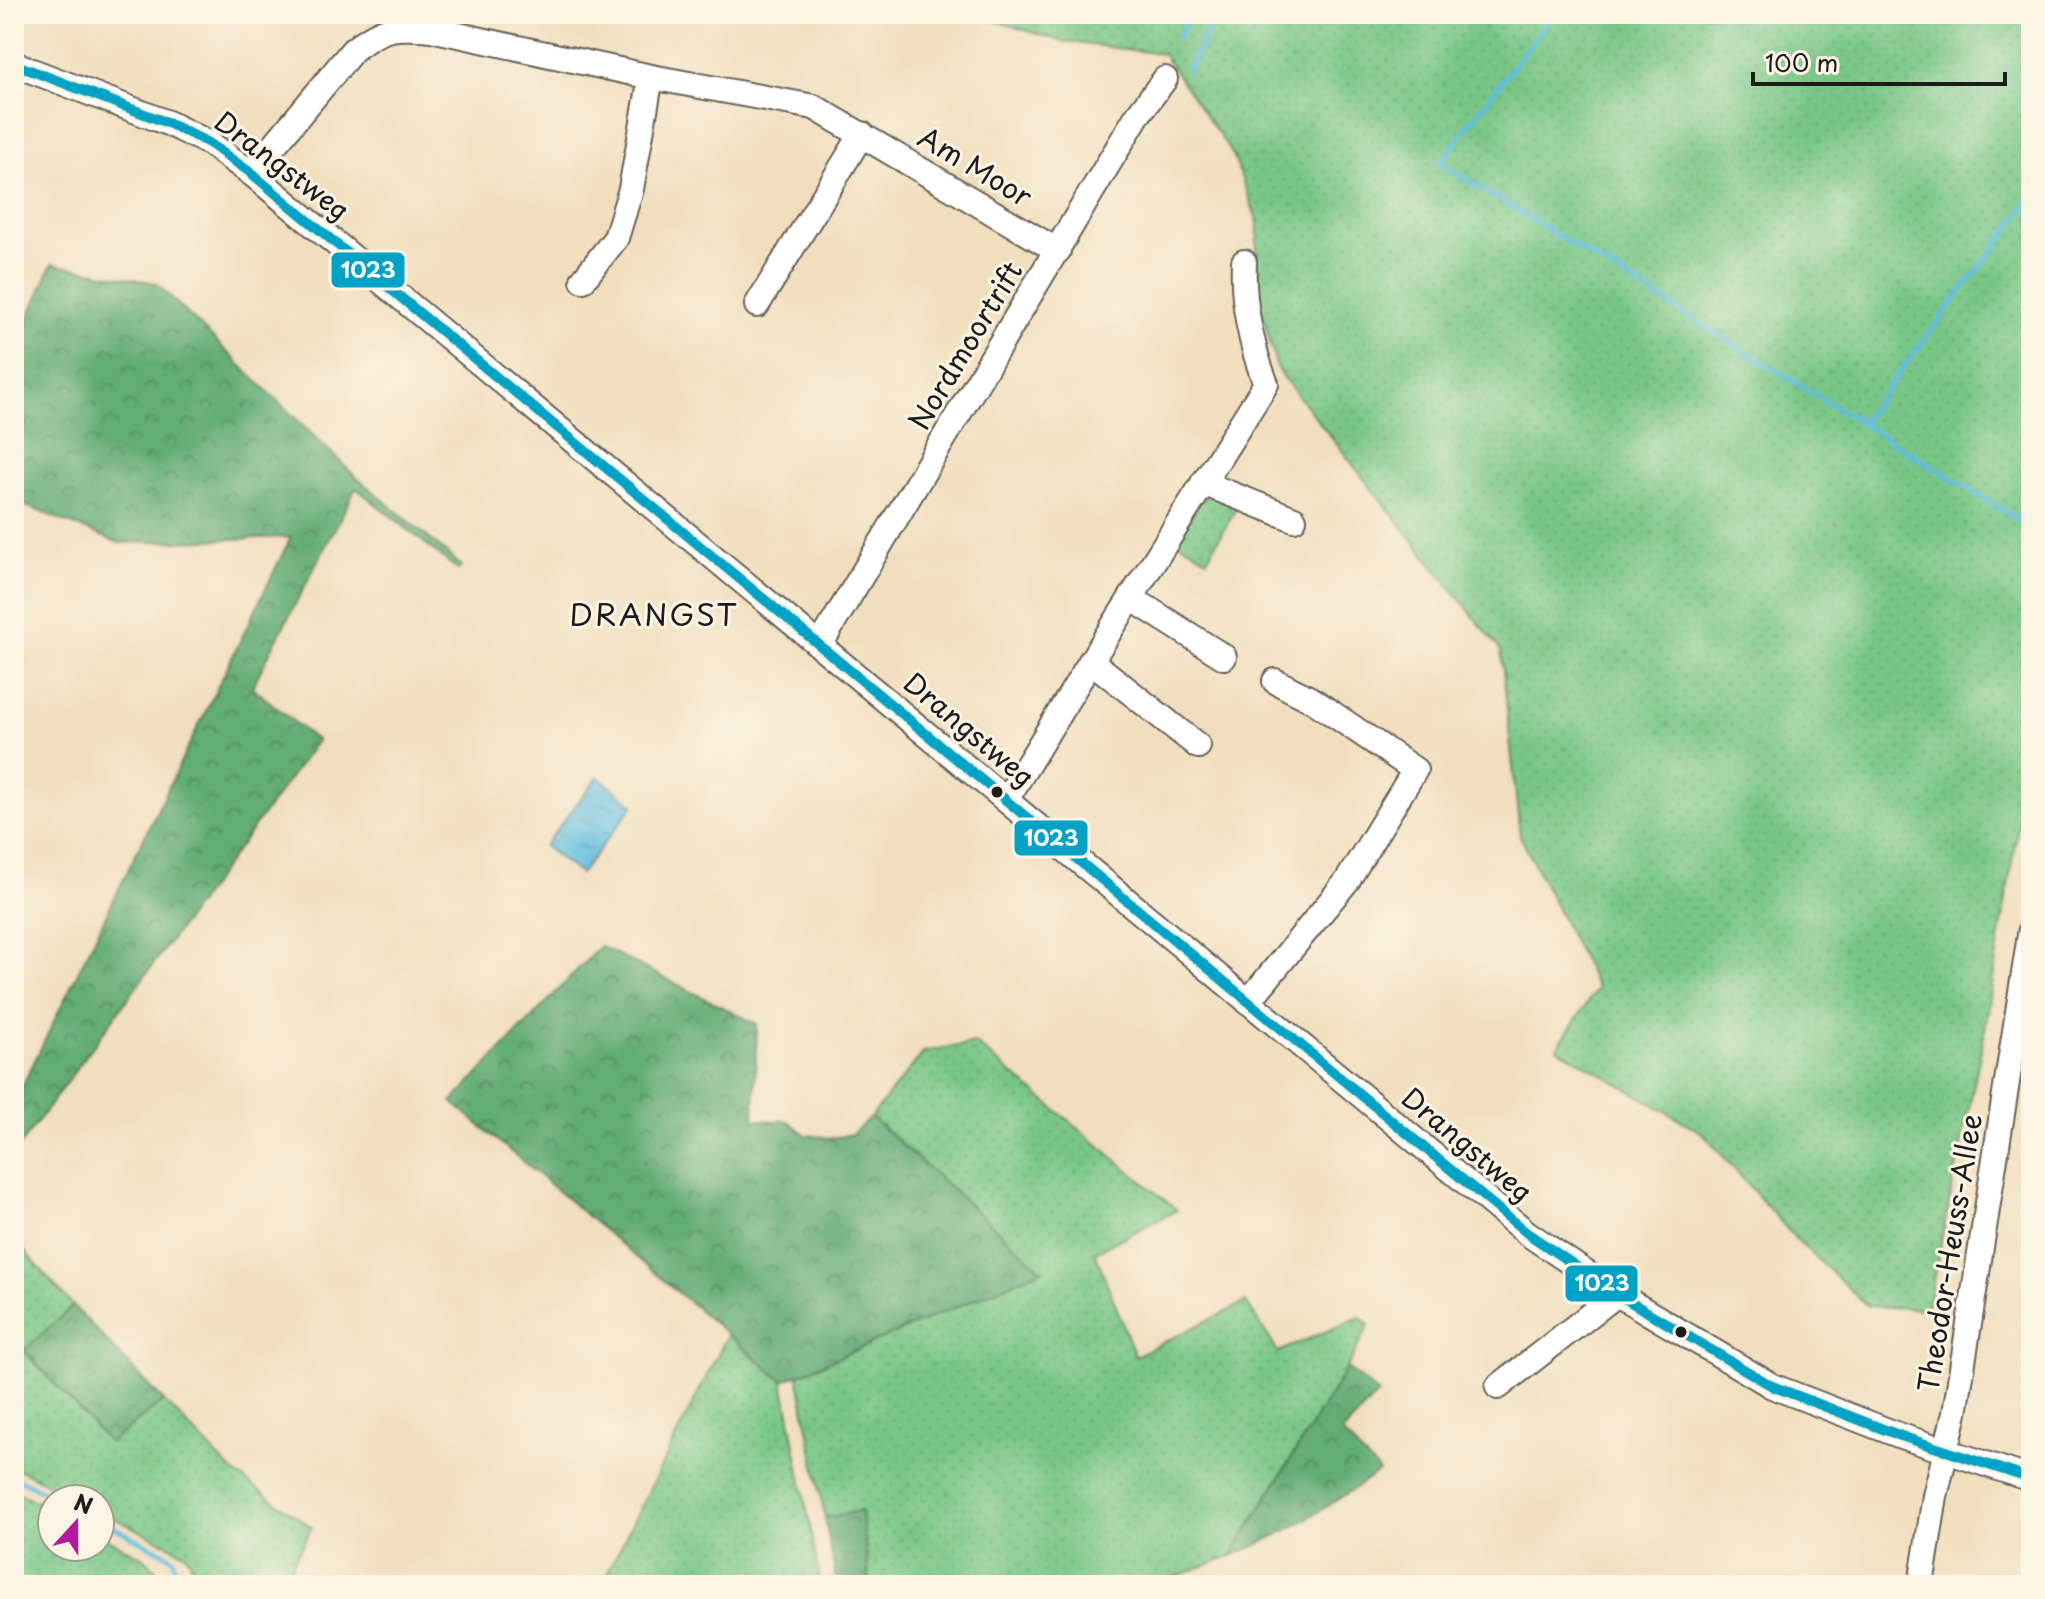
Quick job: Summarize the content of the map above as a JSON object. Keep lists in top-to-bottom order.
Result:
{
  "streets": {
    "street": [
      "Drangstweg",
      "Am Moor",
      "Nordmoortrift",
      "Theodor-Heuss-Allee"
    ]
  },
  "crossings": [
    ["Drangstweg", "Am Moor"],
    ["Drangstweg", "Nordmoortrift"],
    ["Drangstweg", "Theodor-Heuss-Allee"],
    ["Am Moor", "Nordmoortrift"]
  ],
  "districts": ["DRANGST"],
  "lines": ["transit line 1023"],
  "scale_bar": "100 m",
  "north": "top"
}
